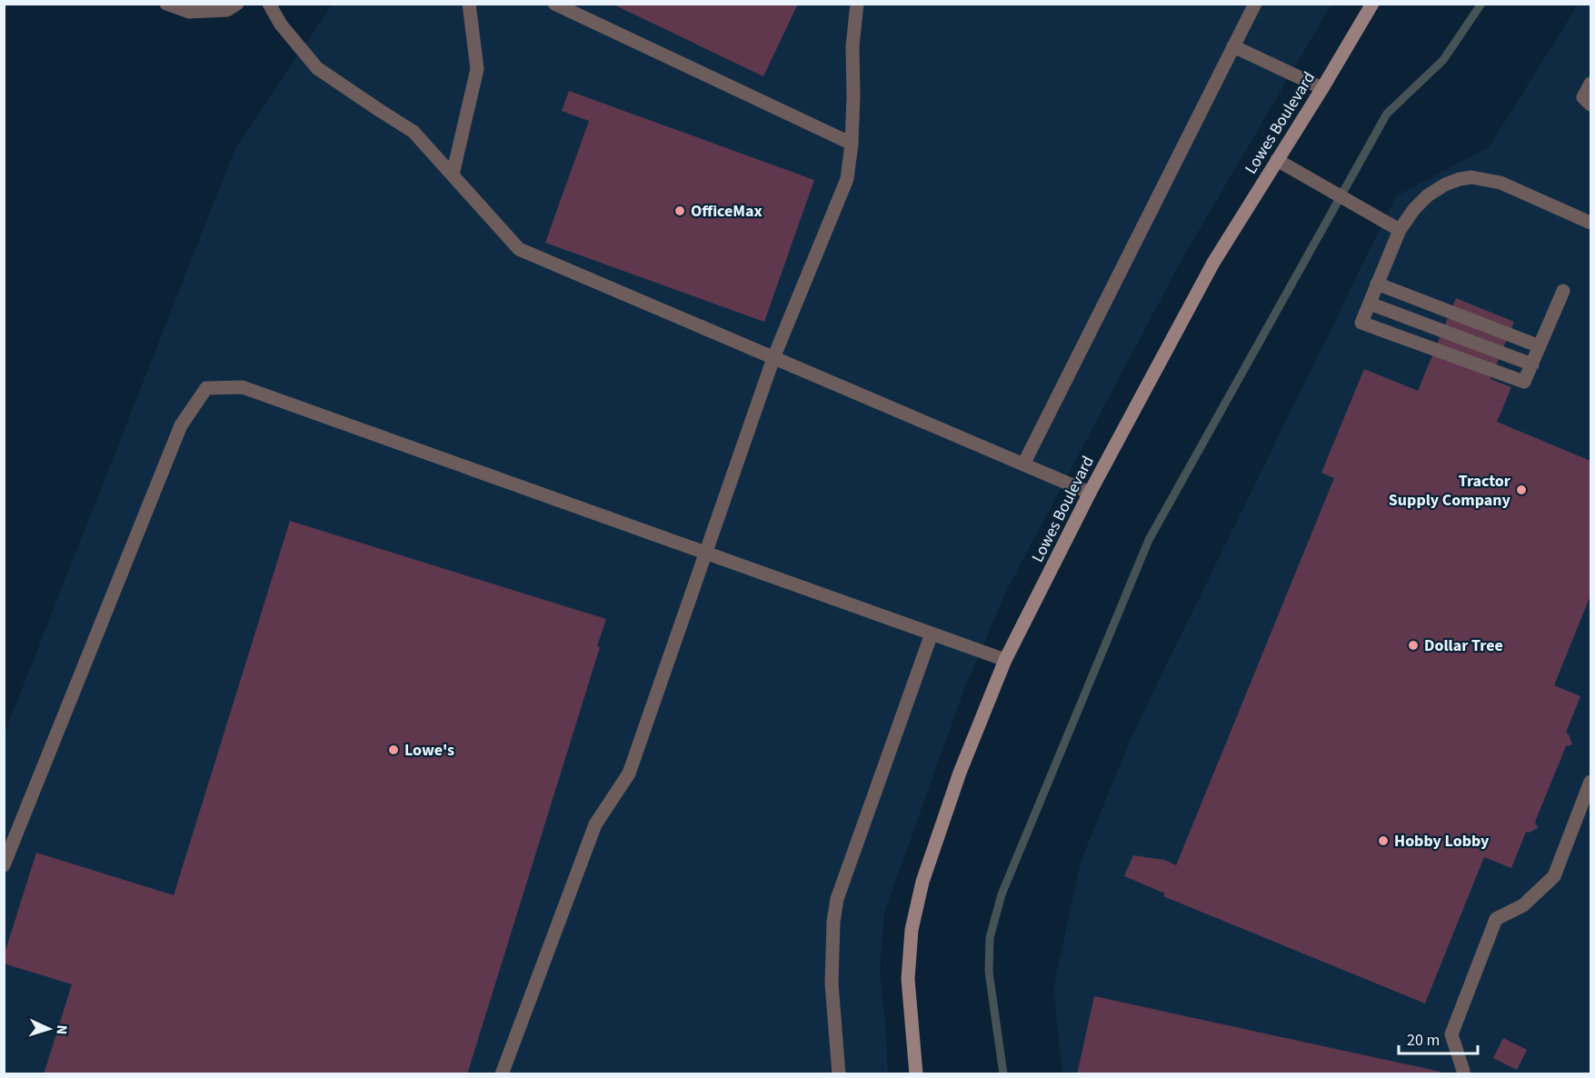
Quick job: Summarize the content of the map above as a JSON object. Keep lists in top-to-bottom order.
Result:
{
  "streets": {
    "street": ["Lowes Boulevard"]
  },
  "places": [
    "OfficeMax",
    "Tractor Supply Company",
    "Dollar Tree",
    "Lowe's",
    "Hobby Lobby"
  ],
  "scale_bar": "20 m",
  "north": "right"
}
